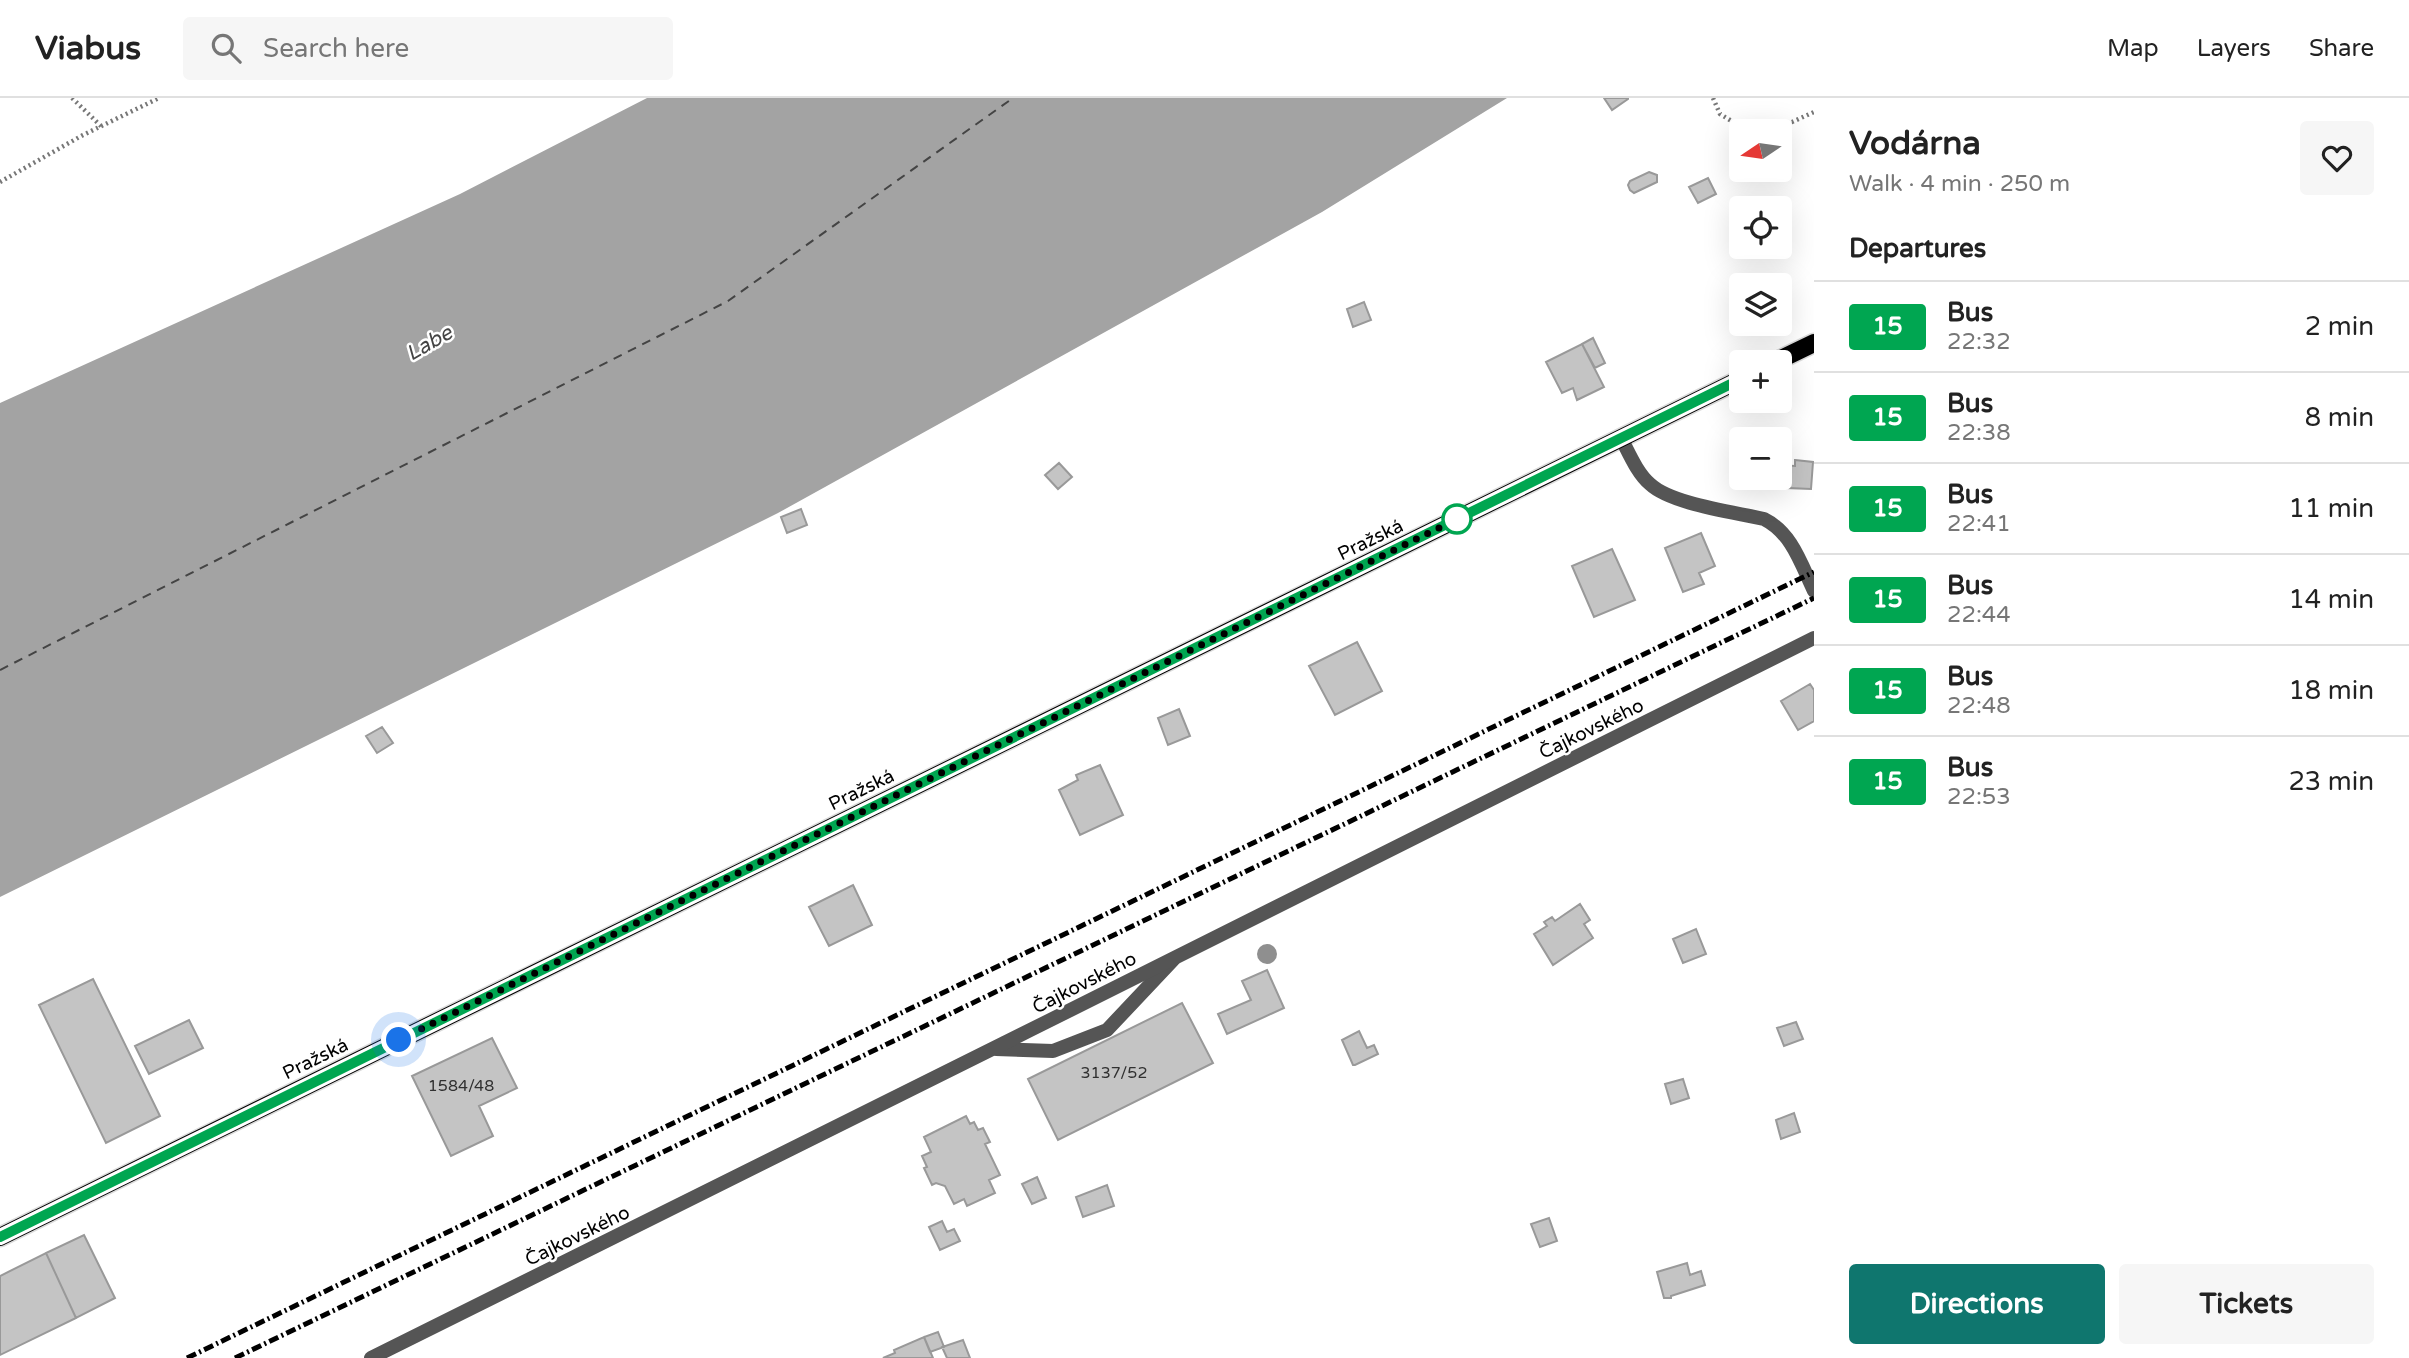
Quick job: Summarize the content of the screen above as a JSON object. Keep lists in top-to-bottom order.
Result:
{
  "streets": {
    "main road": ["Pražská"],
    "street": ["Čajkovského"]
  },
  "water": ["Labe"],
  "lines": ["bus line 15"],
  "house_numbers": ["3137/52", "1584/48"],
  "north": "left",
  "page": {
    "header": "Viabus",
    "search": "Search here",
    "nav": ["Map", "Layers", "Share"],
    "heading": [
      ["Vodárna", "Walk · 4 min · 250 m"],
      "Departures"
    ],
    "map_buttons": ["+", "−"],
    "list": [
      {
        "mark": "15",
        "name": "Bus",
        "note": "22:32",
        "value": "2 min"
      },
      {
        "mark": "15",
        "name": "Bus",
        "note": "22:38",
        "value": "8 min"
      },
      {
        "mark": "15",
        "name": "Bus",
        "note": "22:41",
        "value": "11 min"
      },
      {
        "mark": "15",
        "name": "Bus",
        "note": "22:44",
        "value": "14 min"
      },
      {
        "mark": "15",
        "name": "Bus",
        "note": "22:48",
        "value": "18 min"
      },
      {
        "mark": "15",
        "name": "Bus",
        "note": "22:53",
        "value": "23 min"
      }
    ],
    "buttons": ["Directions", "Tickets"]
  }
}
